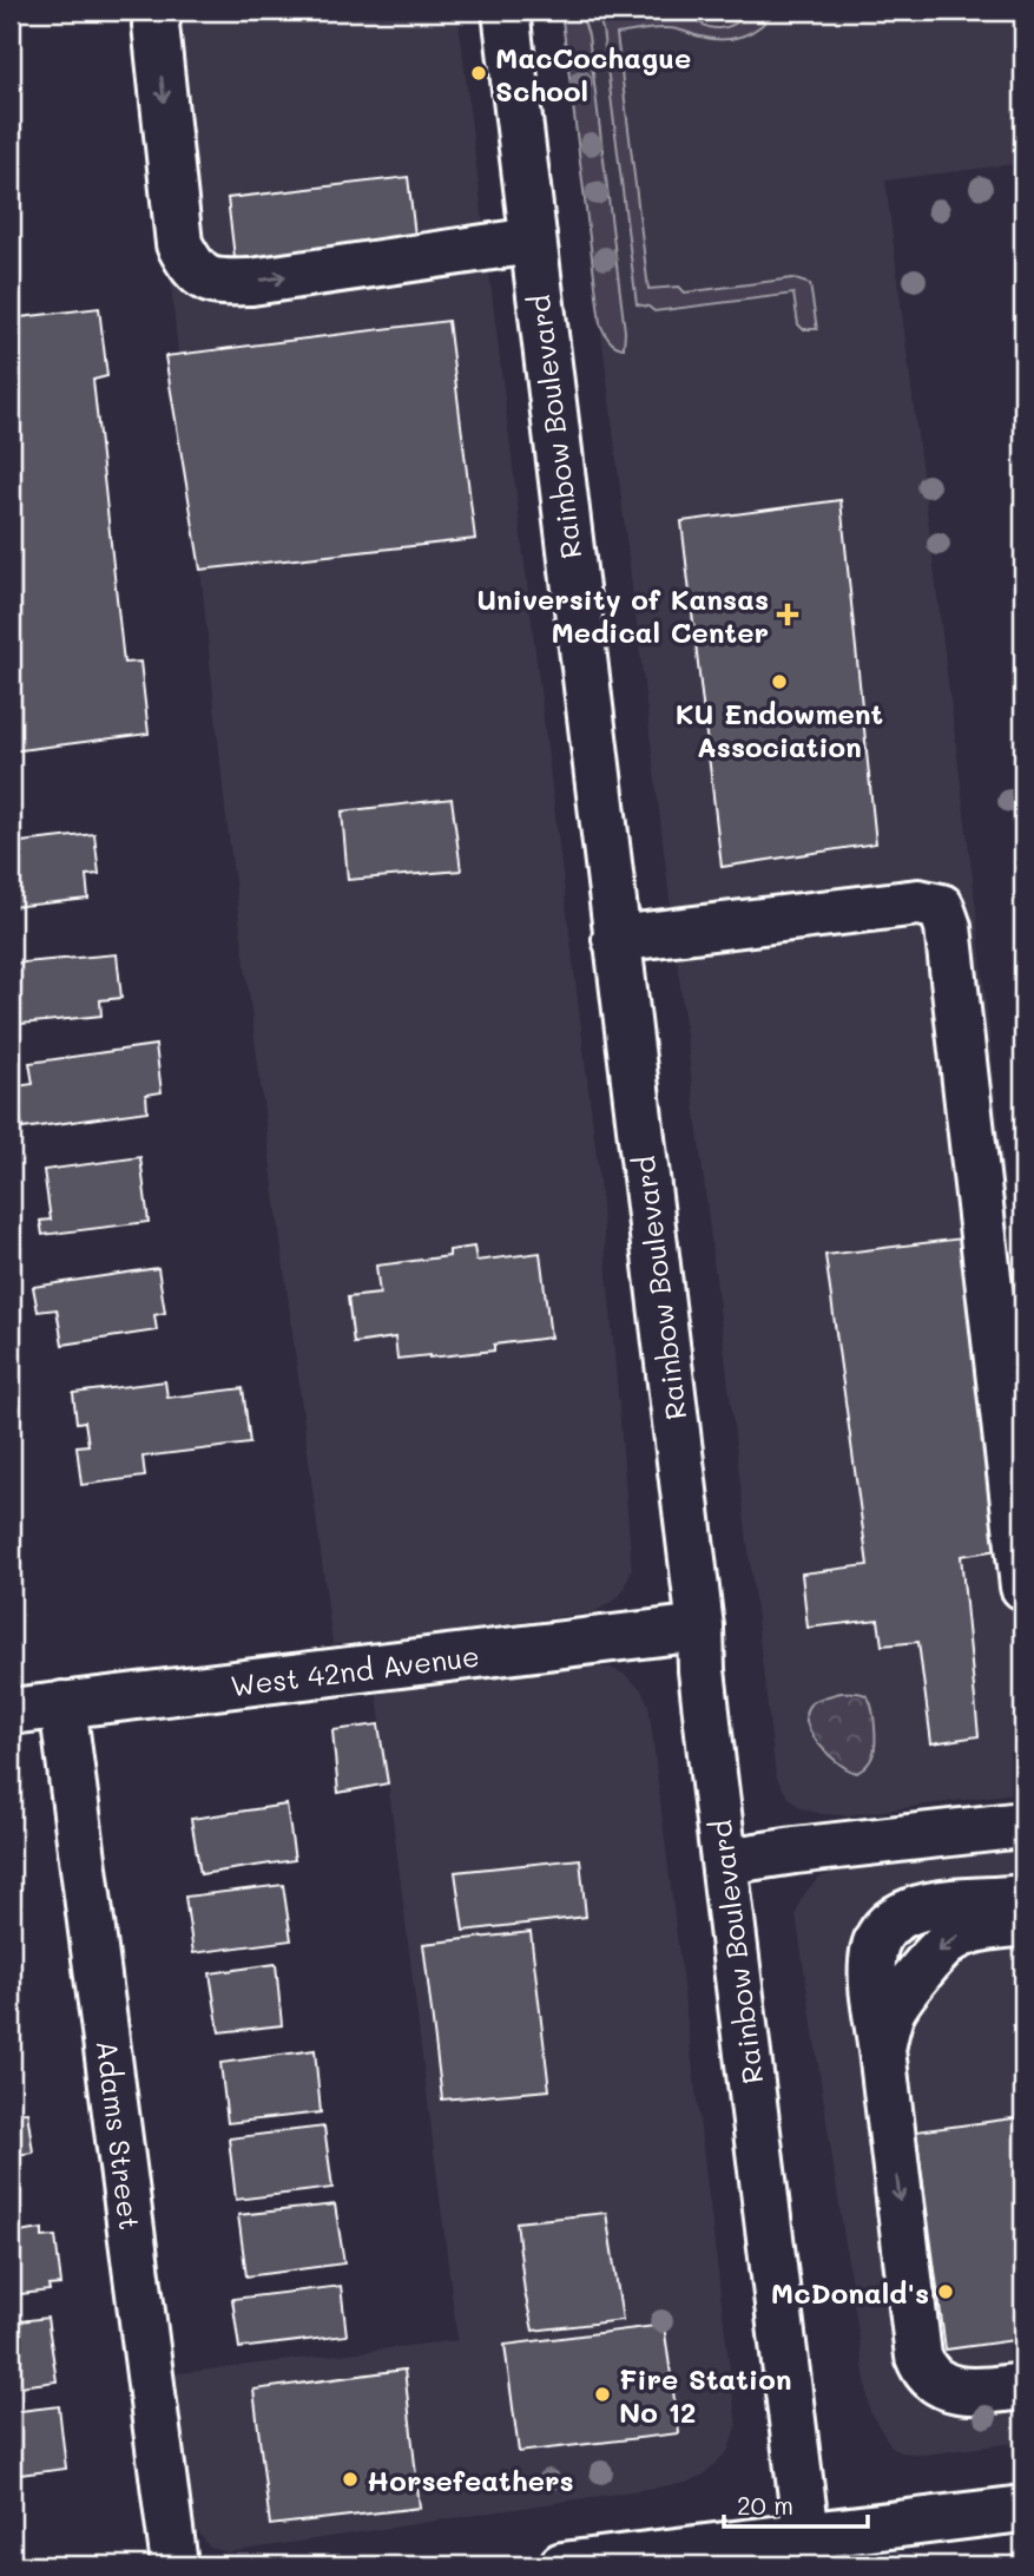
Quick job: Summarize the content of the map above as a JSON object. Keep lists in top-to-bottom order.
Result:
{
  "streets": {
    "main road": ["Rainbow Boulevard", "West 42nd Avenue", "Adams Street"]
  },
  "crossings": [
    ["Rainbow Boulevard", "West 42nd Avenue"],
    ["West 42nd Avenue", "Adams Street"]
  ],
  "places": {
    "other": [
      "MacCochague School",
      "KU Endowment Association",
      "McDonald's",
      "Fire Station No 12",
      "Horsefeathers"
    ],
    "health": ["University of Kansas Medical Center"]
  },
  "scale_bar": "20 m"
}
